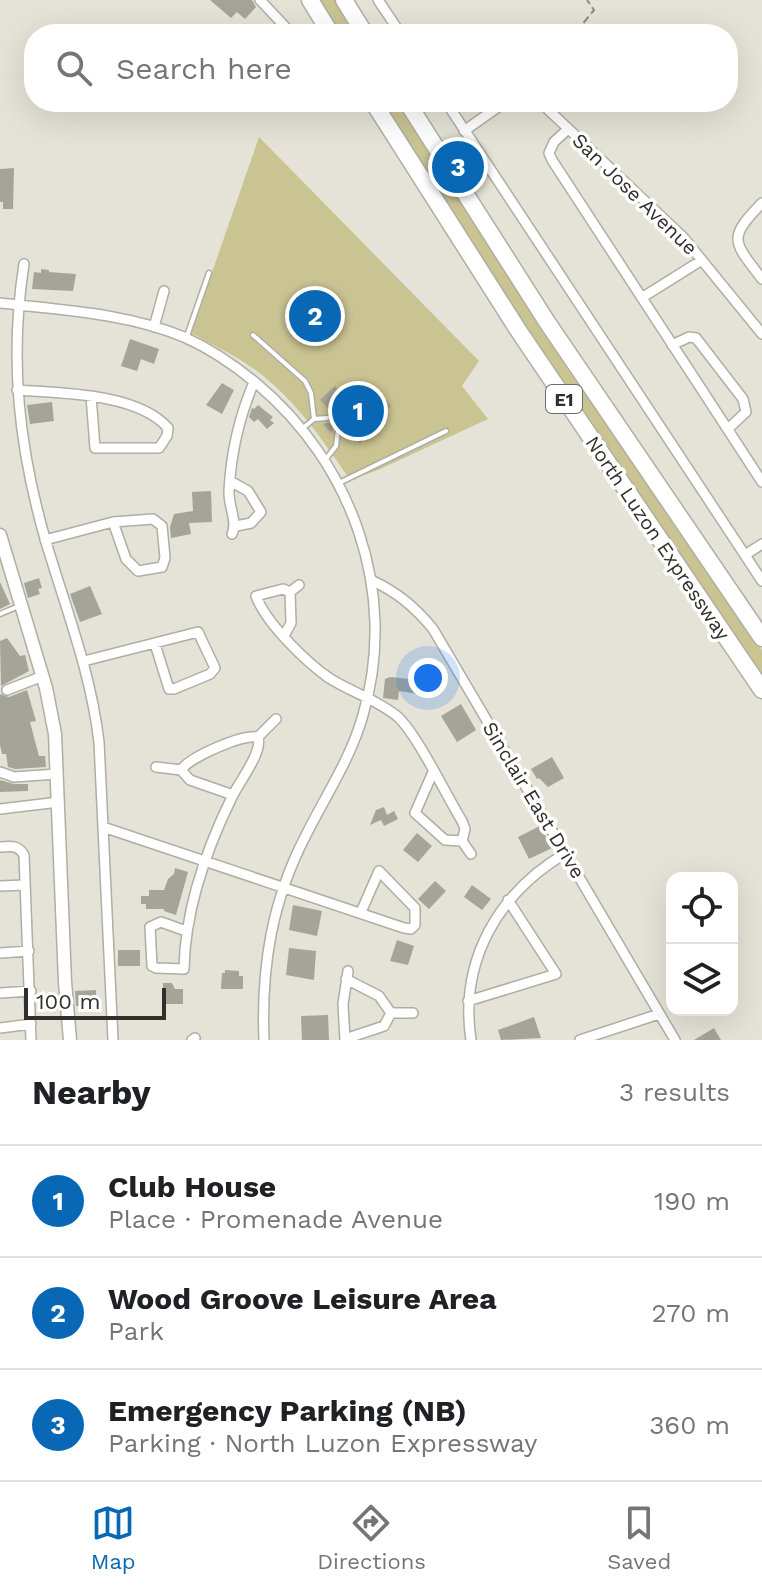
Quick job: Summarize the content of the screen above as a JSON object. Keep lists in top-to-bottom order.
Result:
{
  "streets": {
    "highway": ["E1", "North Luzon Expressway"],
    "street": ["San Jose Avenue", "Sinclair East Drive"]
  },
  "scale_bar": "100 m",
  "page": {
    "search": "Search here",
    "pins": ["3", "2", "1"],
    "scale": "100 m",
    "heading": ["Nearby", "3 results"],
    "list": [
      {
        "mark": "1",
        "name": "Club House",
        "note": "Place · Promenade Avenue",
        "value": "190 m"
      },
      {
        "mark": "2",
        "name": "Wood Groove Leisure Area",
        "note": "Park",
        "value": "270 m"
      },
      {
        "mark": "3",
        "name": "Emergency Parking (NB)",
        "note": "Parking · North Luzon Expressway",
        "value": "360 m"
      }
    ],
    "nav": ["Map", "Directions", "Saved"]
  }
}
